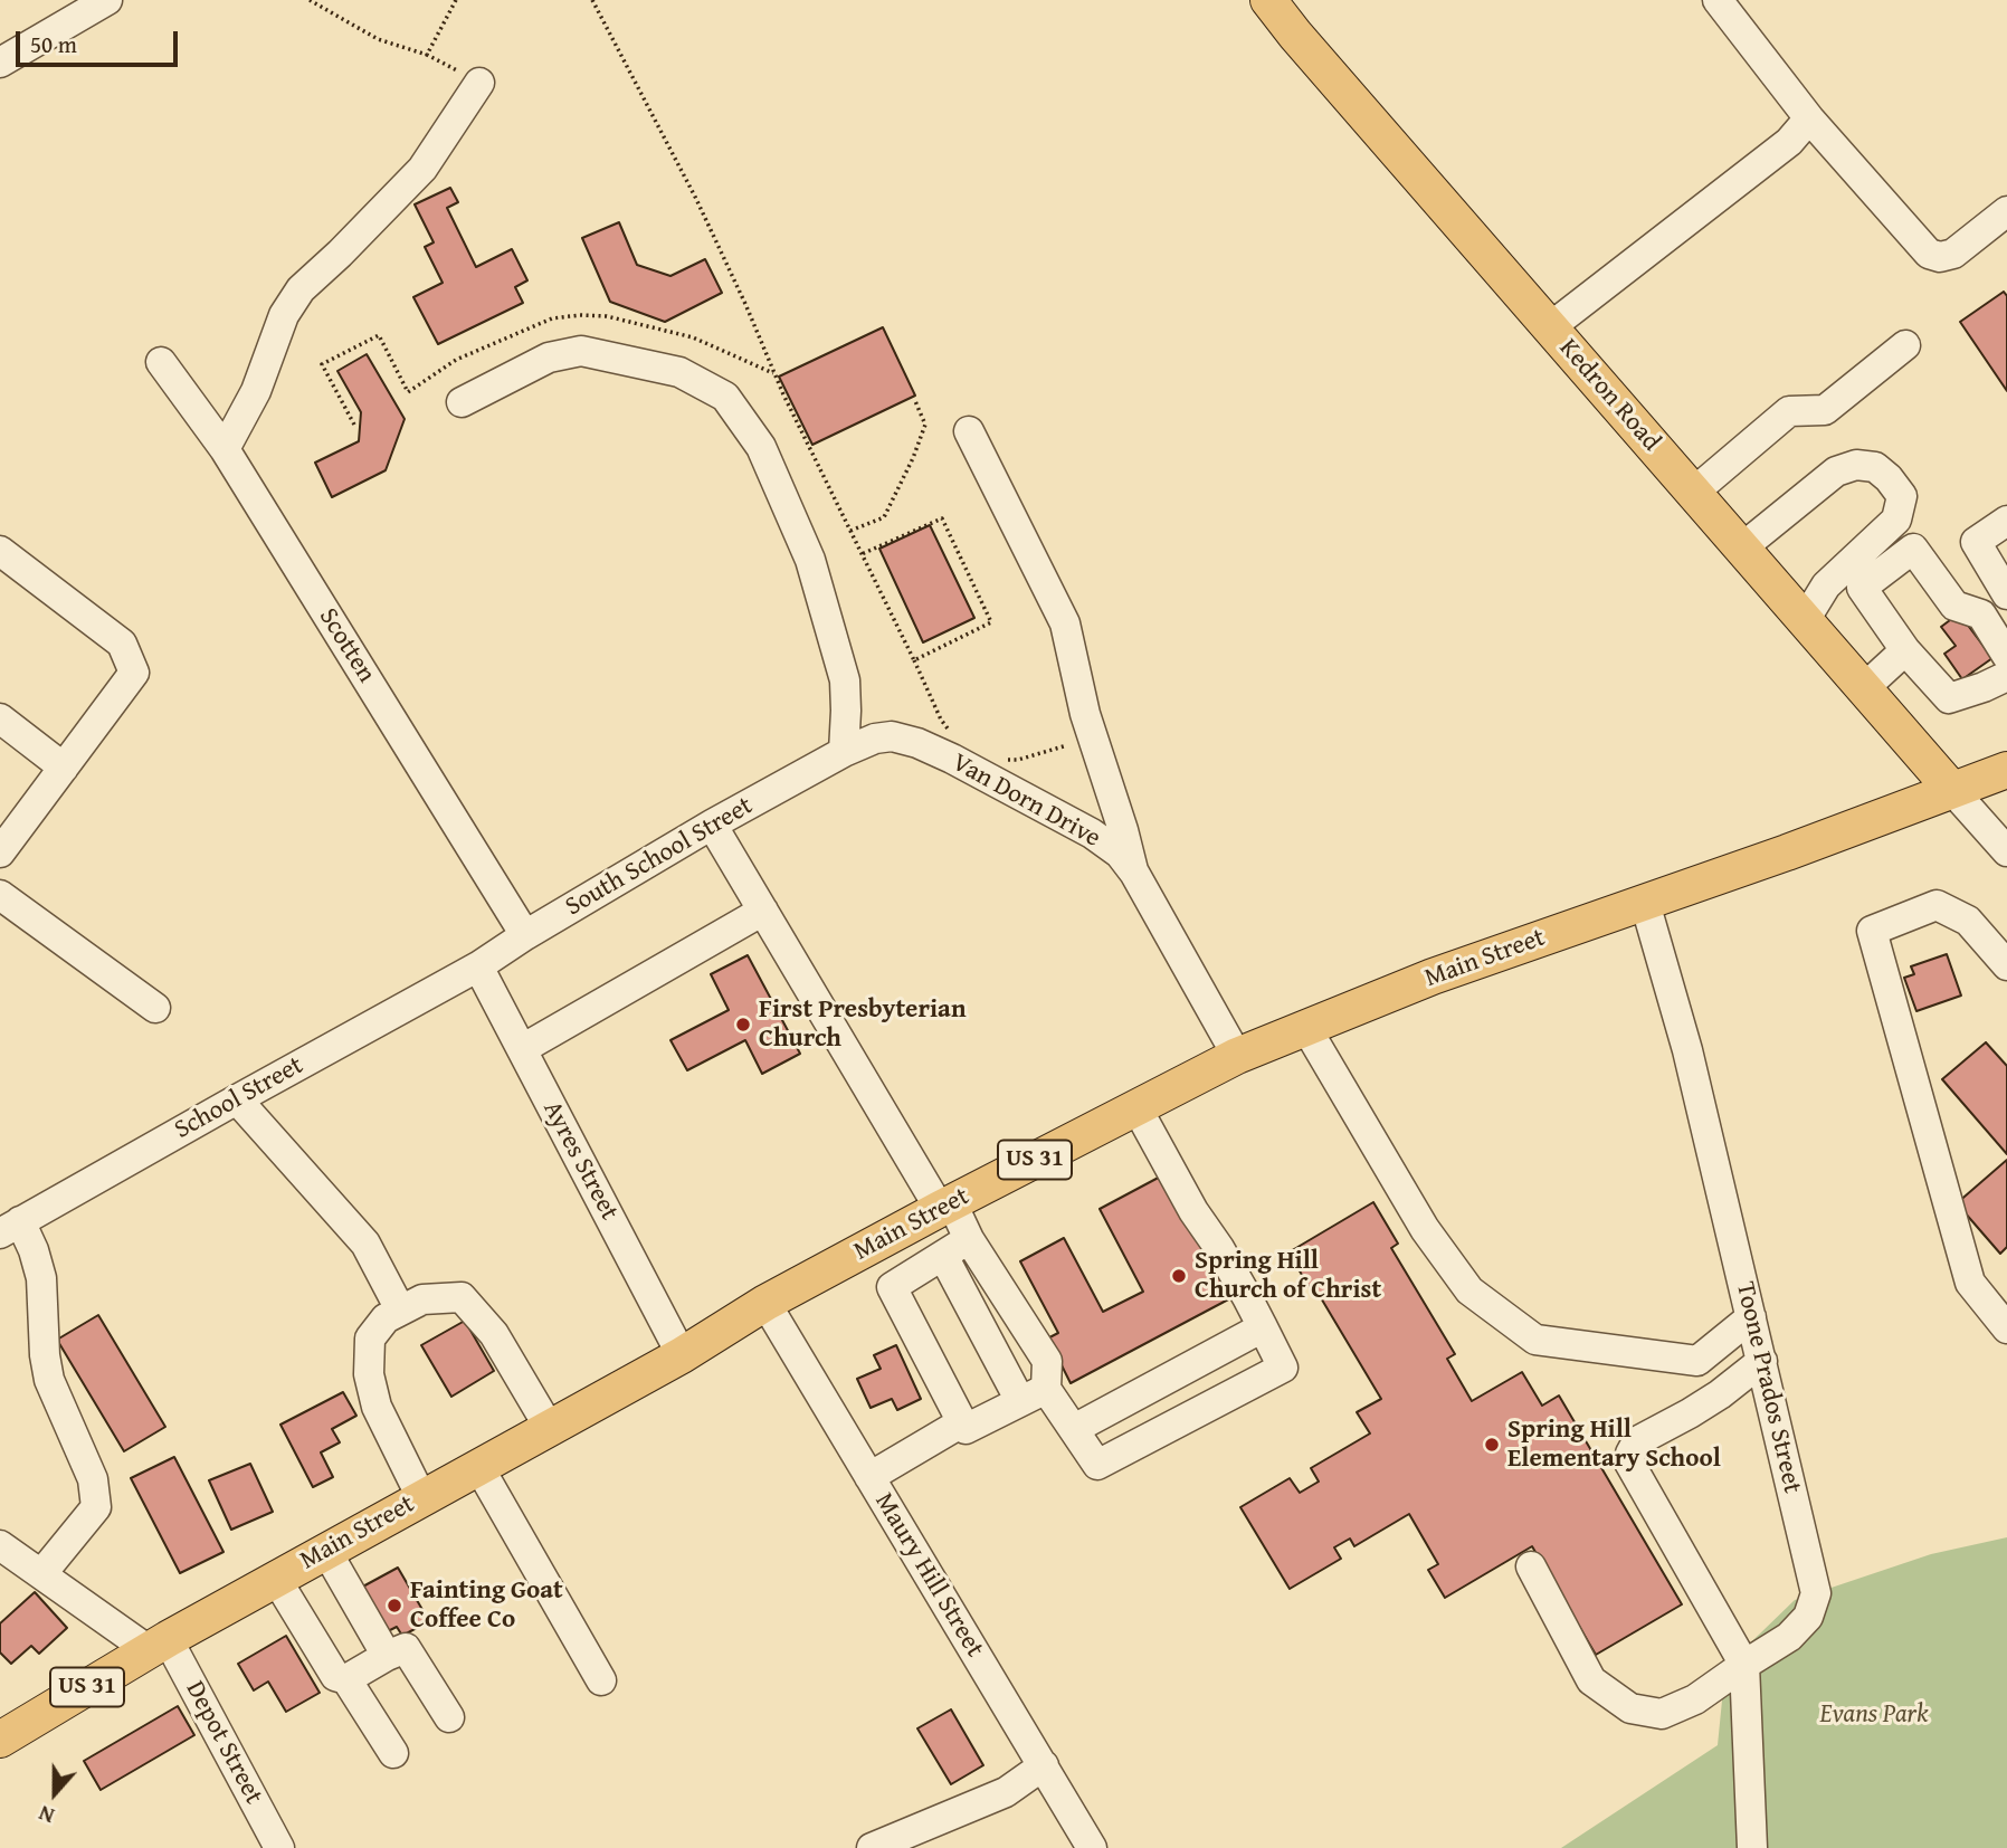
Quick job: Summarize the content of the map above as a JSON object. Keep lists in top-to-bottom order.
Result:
{
  "streets": {
    "main road": ["Kedron Road", "Main Street", "US 31"],
    "street": [
      "Scotten",
      "Van Dorn Drive",
      "South School Street",
      "School Street",
      "Ayres Street",
      "Toone Prados Street",
      "Maury Hill Street",
      "Depot Street"
    ]
  },
  "crossings": [
    ["Kedron Road", "Main Street"],
    ["Scotten", "South School Street"],
    ["Van Dorn Drive", "South School Street"],
    ["Van Dorn Drive", "Main Street"],
    ["South School Street", "School Street"],
    ["South School Street", "Ayres Street"],
    ["Main Street", "Ayres Street"],
    ["Main Street", "Toone Prados Street"],
    ["Main Street", "Maury Hill Street"],
    ["Main Street", "Depot Street"],
    ["School Street", "Ayres Street"]
  ],
  "parks": ["Evans Park"],
  "places": [
    "First Presbyterian Church",
    "Spring Hill Church of Christ",
    "Spring Hill Elementary School",
    "Fainting Goat Coffee Co"
  ],
  "scale_bar": "50 m",
  "north": "bottom"
}
